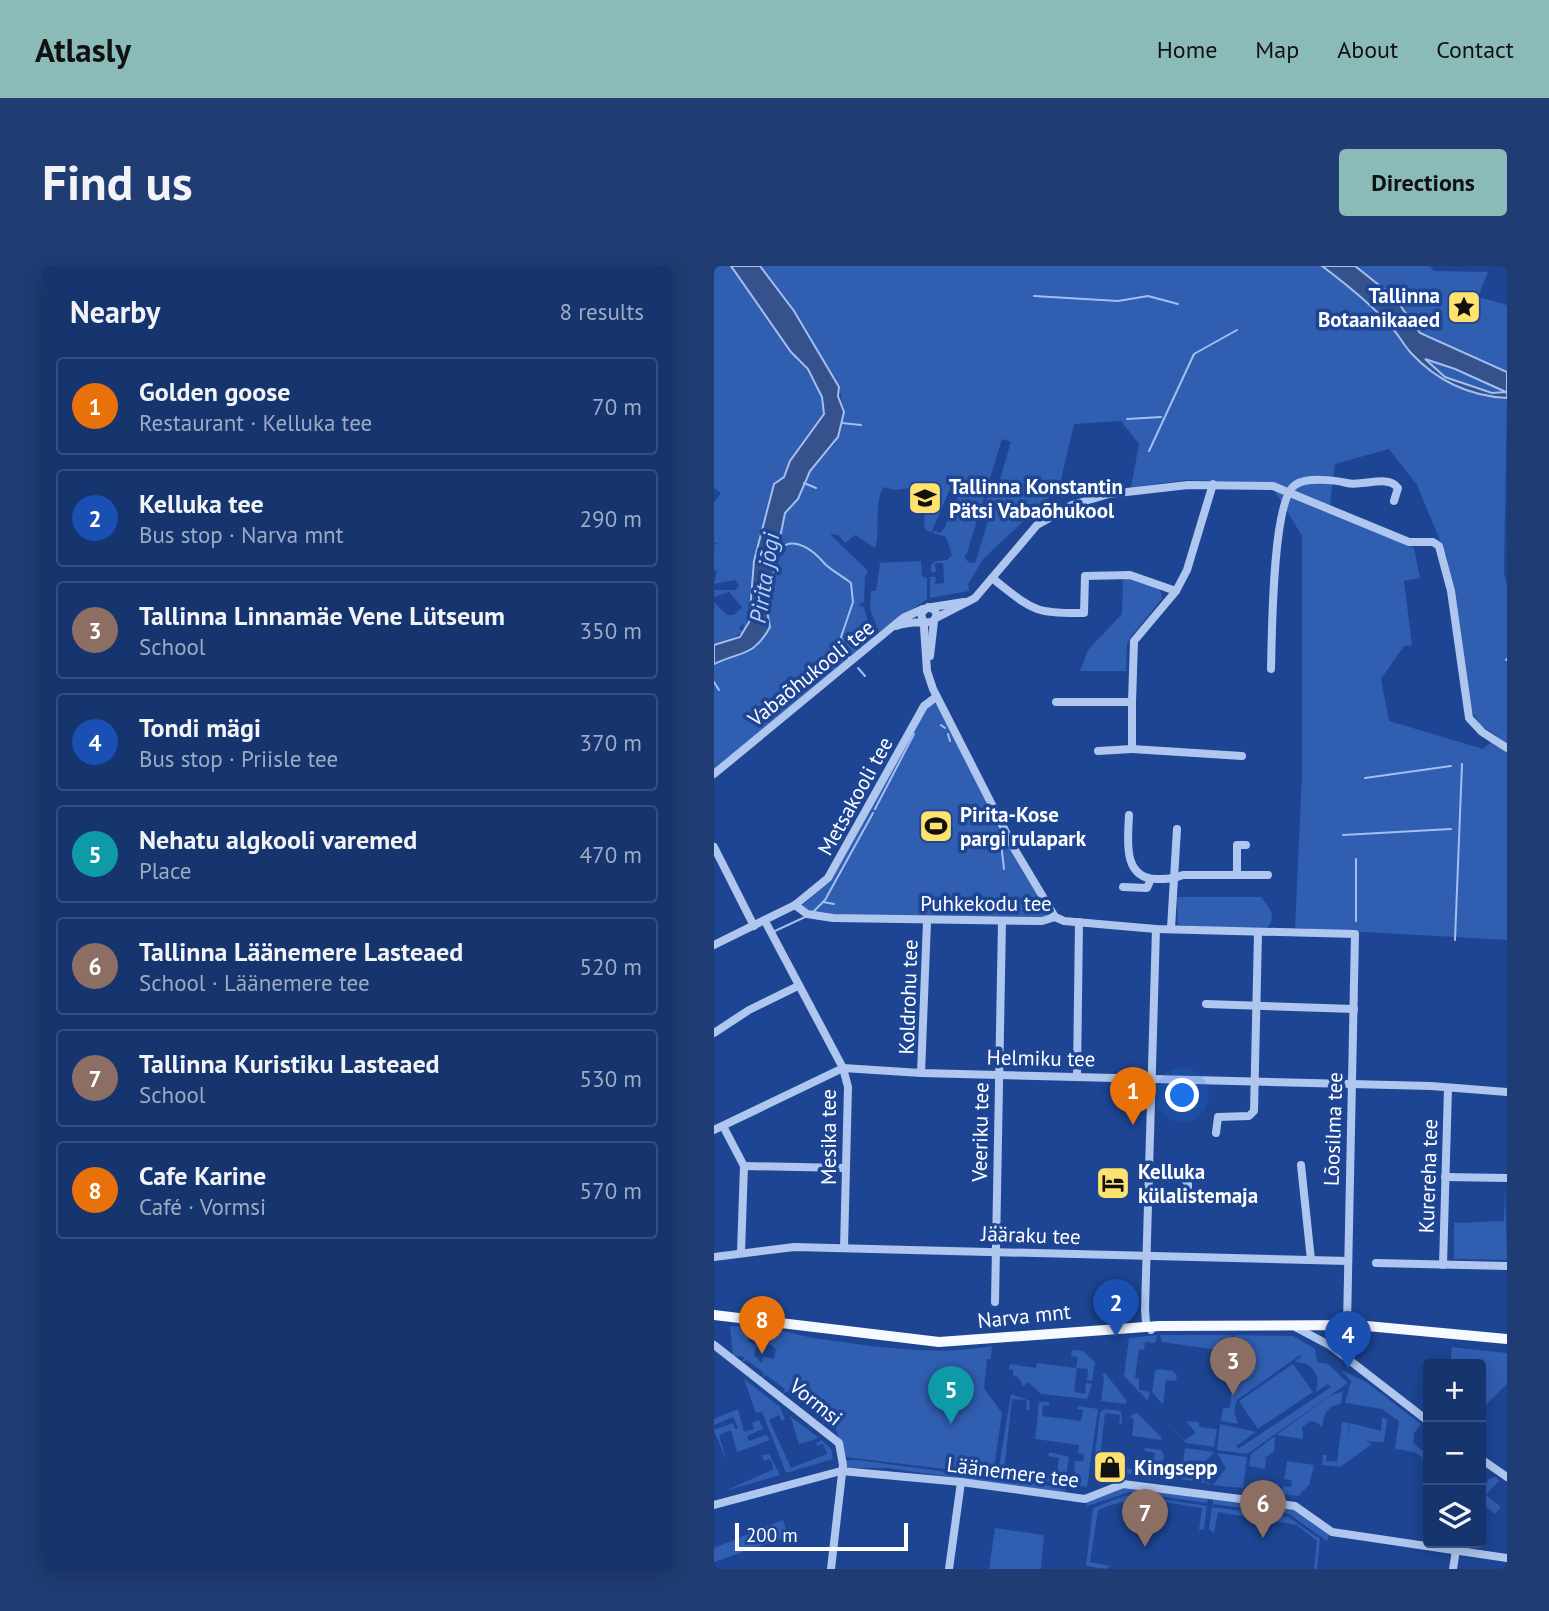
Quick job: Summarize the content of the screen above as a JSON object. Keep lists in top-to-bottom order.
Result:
{
  "streets": {
    "main road": ["Narva mnt"],
    "street": [
      "Vabaõhukooli tee",
      "Metsakooli tee",
      "Puhkekodu tee",
      "Koldrohu tee",
      "Helmiku tee",
      "Lõosilma tee",
      "Veeriku tee",
      "Mesika tee",
      "Kurereha tee",
      "Jääraku tee",
      "Vormsi",
      "Läänemere tee"
    ]
  },
  "crossings": [
    ["Metsakooli tee", "Puhkekodu tee"],
    ["Puhkekodu tee", "Koldrohu tee"],
    ["Puhkekodu tee", "Lõosilma tee"],
    ["Puhkekodu tee", "Veeriku tee"],
    ["Koldrohu tee", "Helmiku tee"],
    ["Helmiku tee", "Lõosilma tee"],
    ["Helmiku tee", "Veeriku tee"],
    ["Helmiku tee", "Mesika tee"],
    ["Helmiku tee", "Kurereha tee"],
    ["Lõosilma tee", "Jääraku tee"],
    ["Lõosilma tee", "Narva mnt"],
    ["Veeriku tee", "Jääraku tee"],
    ["Mesika tee", "Jääraku tee"],
    ["Vormsi", "Läänemere tee"]
  ],
  "water": ["Pirita jõgi"],
  "places": {
    "place": ["Tallinna Botaanikaaed"],
    "school or university": ["Tallinna Konstantin Pätsi Vabaõhukool"],
    "sports": ["Pirita-Kose pargi rulapark"],
    "hotel": ["Kelluka külalistemaja"],
    "shop": ["Kingsepp"]
  },
  "scale_bar": "200 m",
  "page": {
    "header": "Atlasly",
    "nav": [
      "Home",
      "Map",
      "About",
      "Contact"
    ],
    "buttons": "Directions",
    "title": "Find us",
    "heading": ["Nearby", "8 results"],
    "list": [
      {
        "mark": "1",
        "name": "Golden goose",
        "note": "Restaurant · Kelluka tee",
        "value": "70 m"
      },
      {
        "mark": "2",
        "name": "Kelluka tee",
        "note": "Bus stop · Narva mnt",
        "value": "290 m"
      },
      {
        "mark": "3",
        "name": "Tallinna Linnamäe Vene Lütseum",
        "note": "School",
        "value": "350 m"
      },
      {
        "mark": "4",
        "name": "Tondi mägi",
        "note": "Bus stop · Priisle tee",
        "value": "370 m"
      },
      {
        "mark": "5",
        "name": "Nehatu algkooli varemed",
        "note": "Place",
        "value": "470 m"
      },
      {
        "mark": "6",
        "name": "Tallinna Läänemere Lasteaed",
        "note": "School · Läänemere tee",
        "value": "520 m"
      },
      {
        "mark": "7",
        "name": "Tallinna Kuristiku Lasteaed",
        "note": "School",
        "value": "530 m"
      },
      {
        "mark": "8",
        "name": "Cafe Karine",
        "note": "Café · Vormsi",
        "value": "570 m"
      }
    ],
    "pins": [
      "1",
      "2",
      "8",
      "4",
      "3",
      "5",
      "6",
      "7"
    ],
    "map_buttons": ["+", "−"],
    "scale": "200 m"
  }
}
